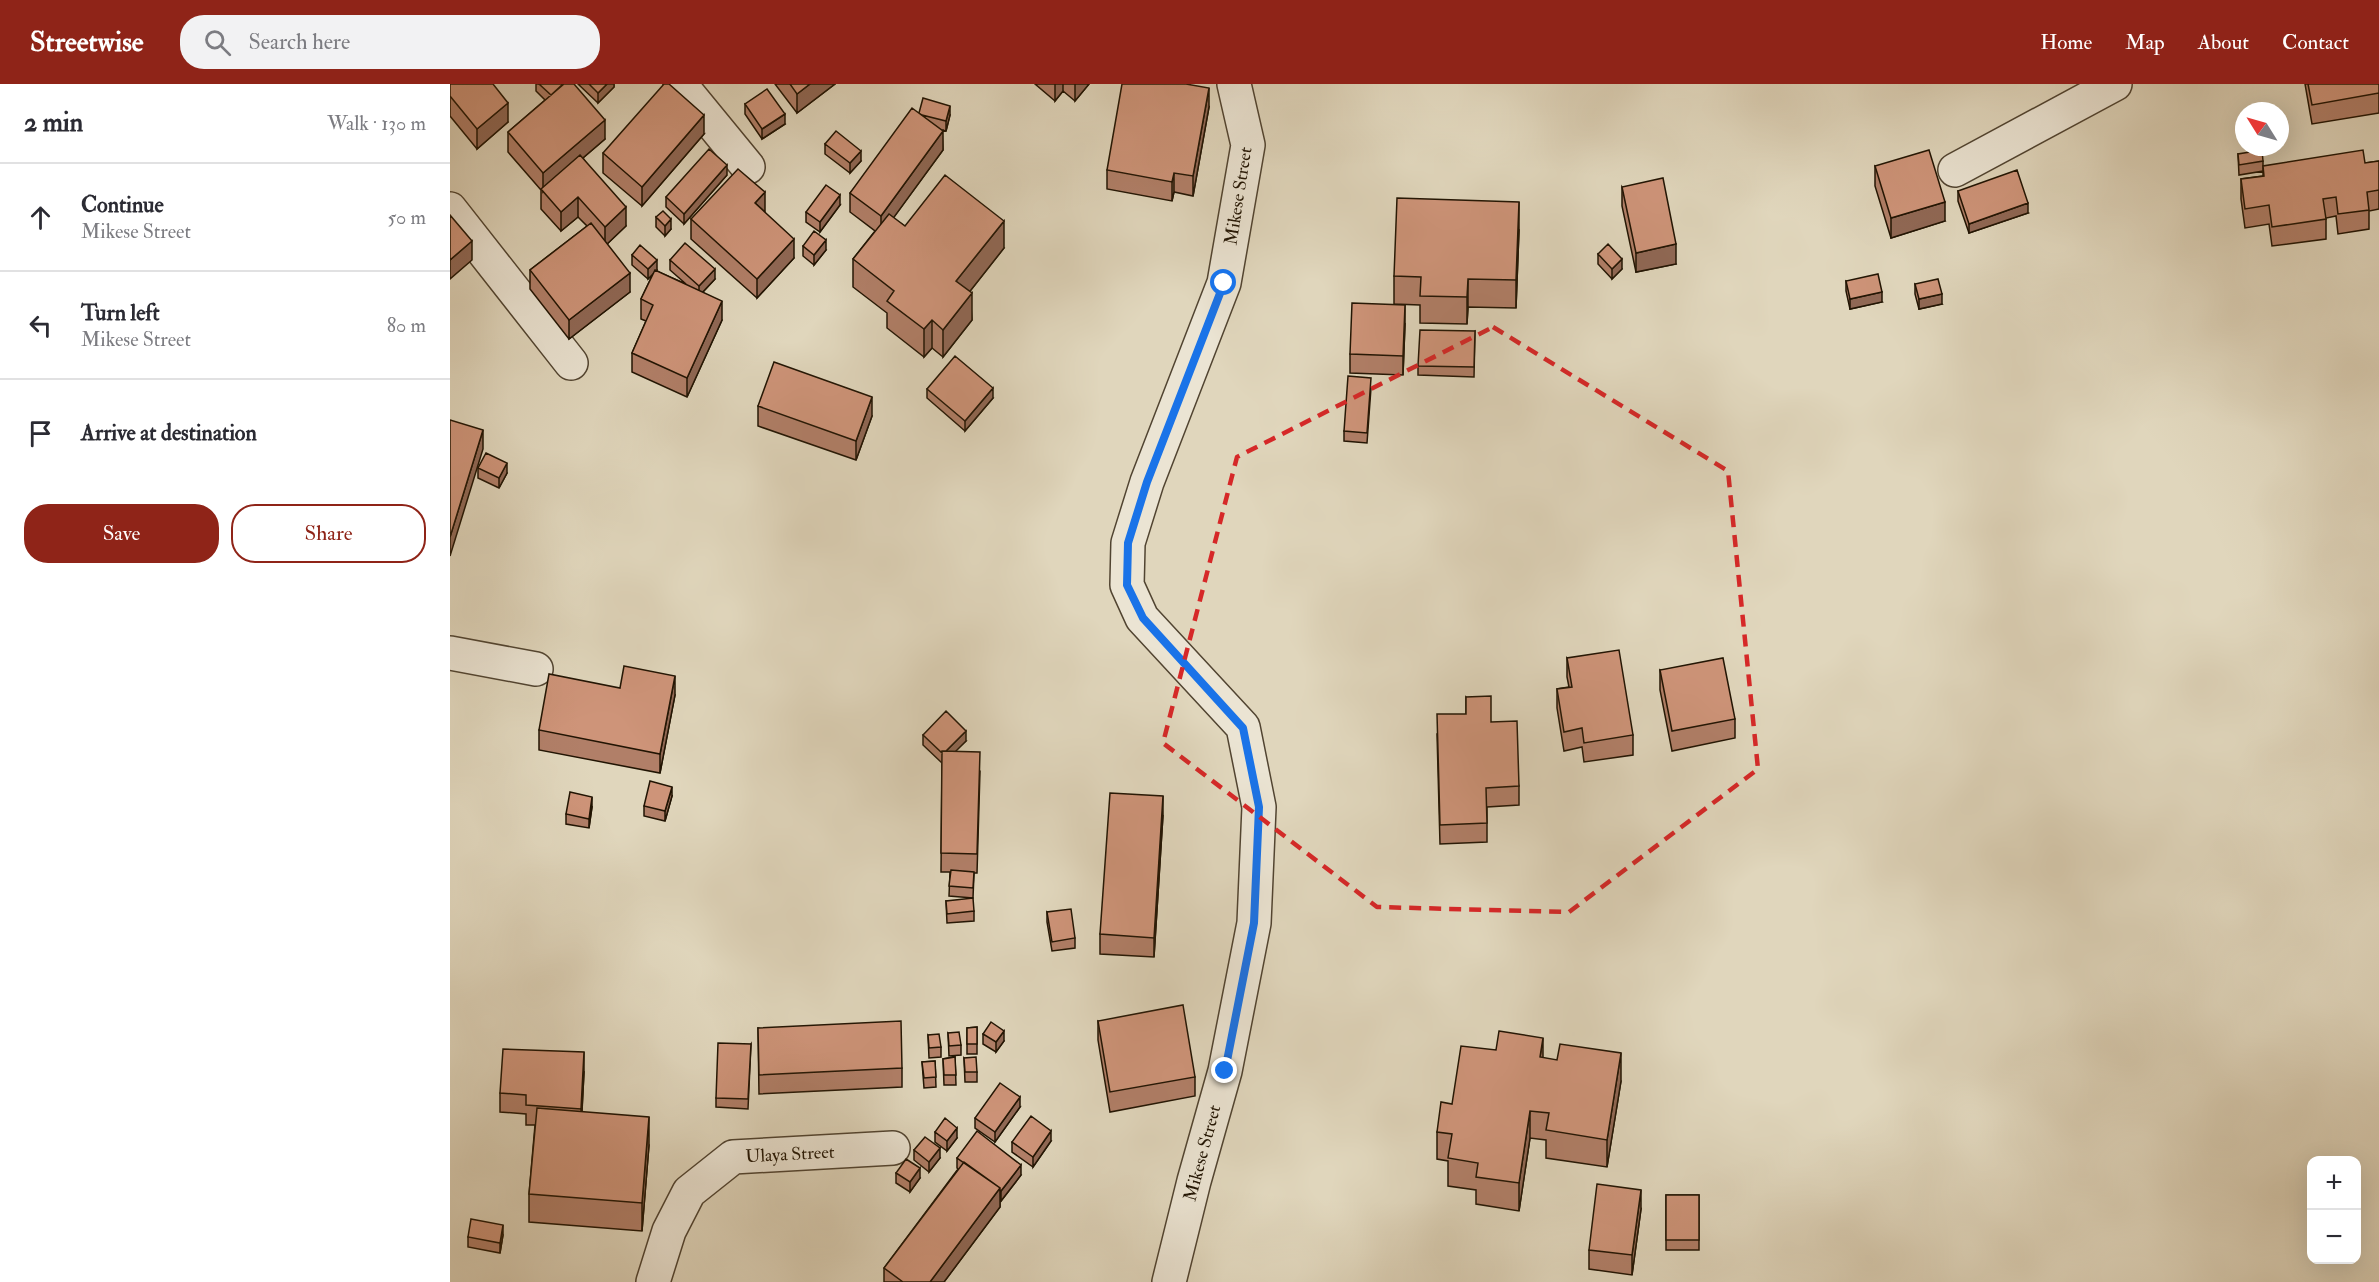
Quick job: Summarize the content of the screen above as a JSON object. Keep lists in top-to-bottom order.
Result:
{
  "streets": {
    "street": ["Mikese Street", "Ulaya Street"]
  },
  "north": "top left",
  "page": {
    "header": "Streetwise",
    "search": "Search here",
    "nav": [
      "Home",
      "Map",
      "About",
      "Contact"
    ],
    "heading": ["2 min", "Walk · 130 m"],
    "list": [
      ["Continue", "Mikese Street", "50 m"],
      ["Turn left", "Mikese Street", "80 m"],
      "Arrive at destination"
    ],
    "buttons": ["Save", "Share"],
    "map_buttons": ["+", "−"]
  }
}
